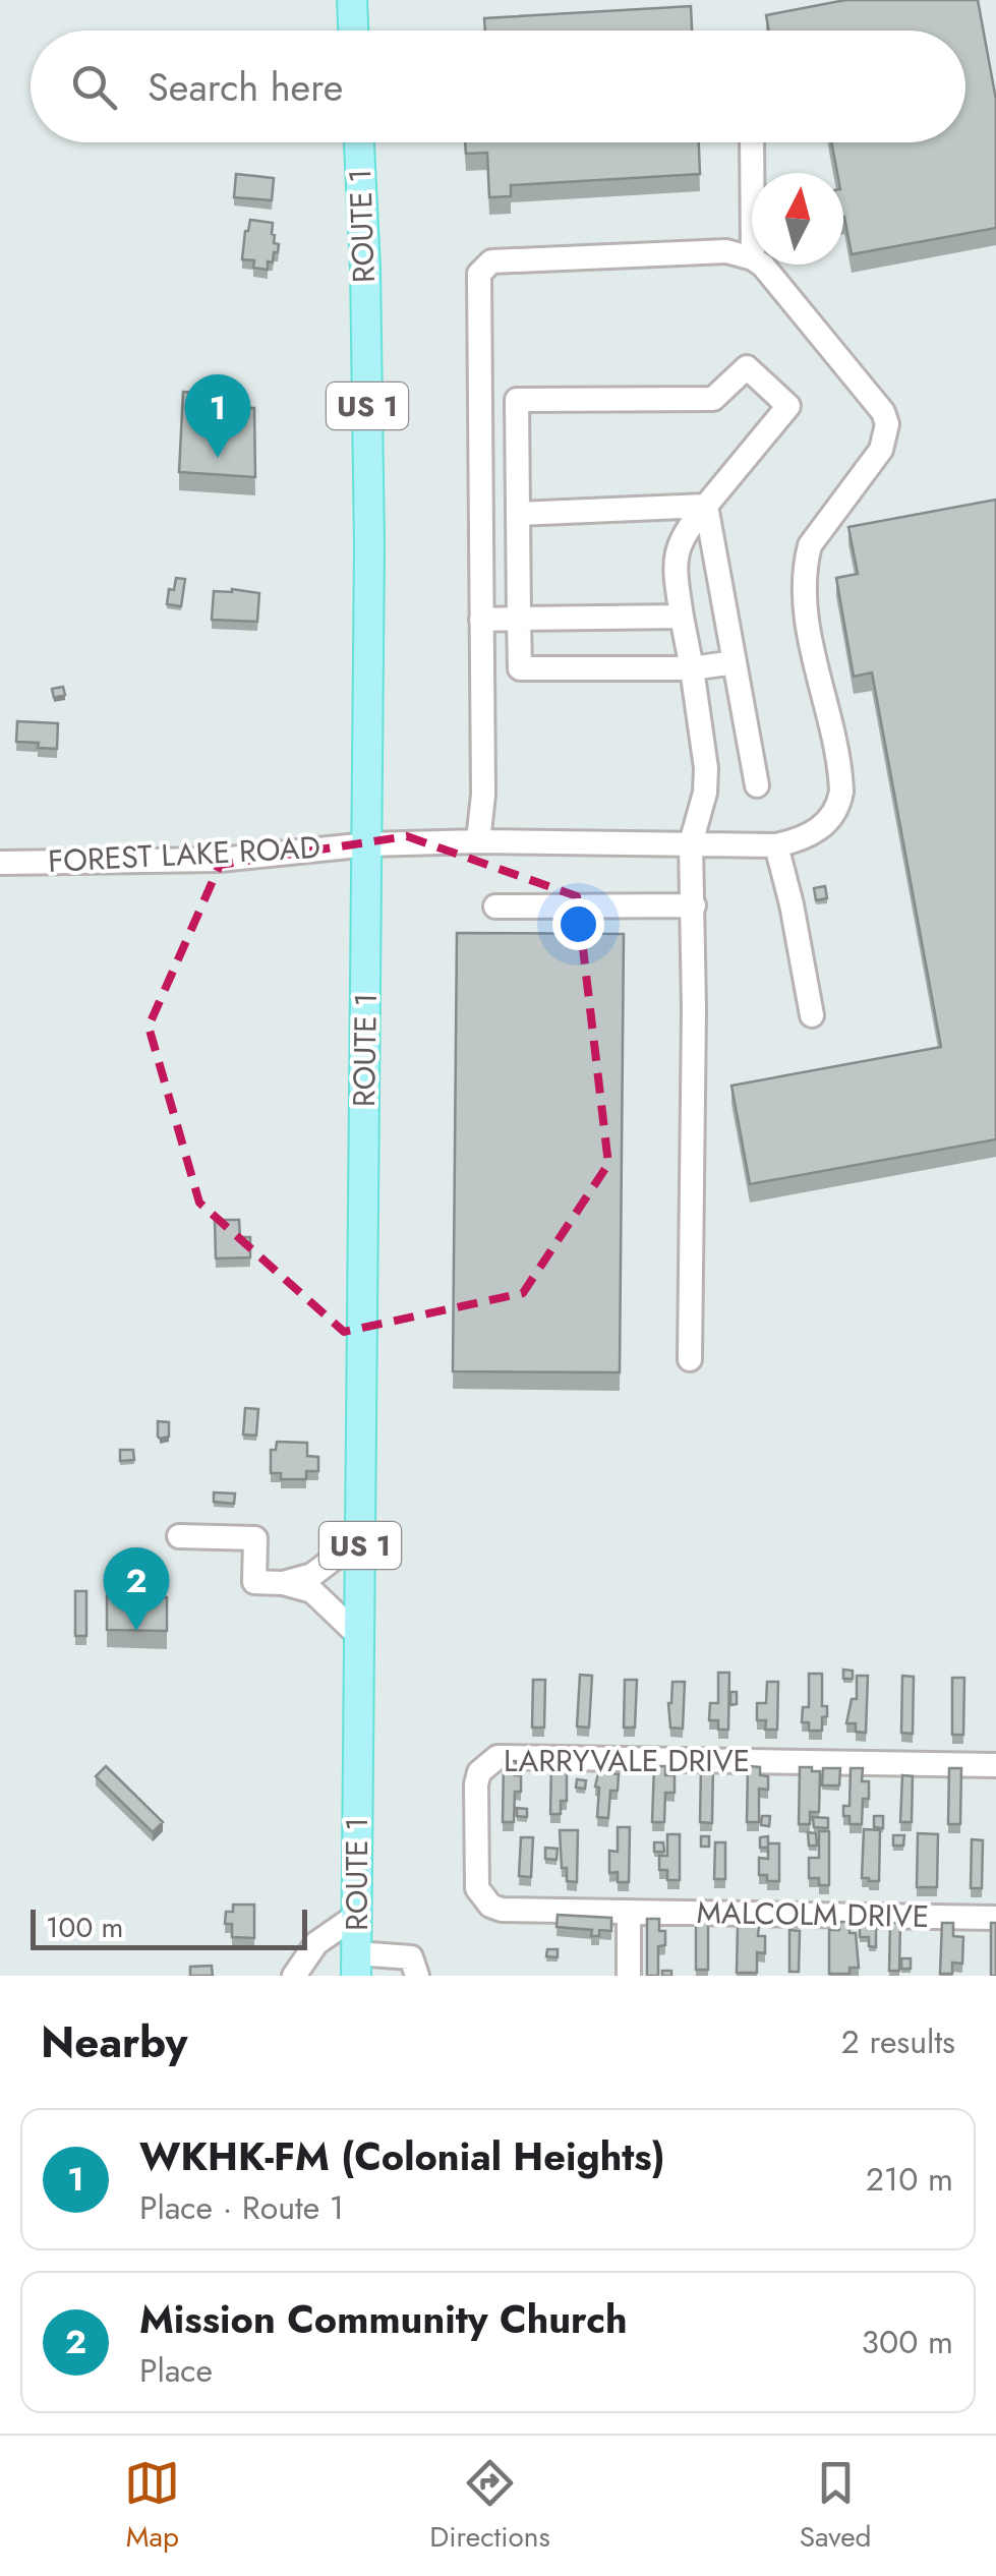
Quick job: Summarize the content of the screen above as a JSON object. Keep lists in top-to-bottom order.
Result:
{
  "streets": {
    "main road": ["ROUTE 1", "US 1"],
    "street": ["FOREST LAKE ROAD", "LARRYVALE DRIVE", "MALCOLM DRIVE"]
  },
  "crossings": [
    ["ROUTE 1", "FOREST LAKE ROAD"],
    ["LARRYVALE DRIVE", "MALCOLM DRIVE"]
  ],
  "scale_bar": "100 m",
  "north": "top",
  "page": {
    "search": "Search here",
    "pins": ["1", "2"],
    "scale": "100 m",
    "heading": ["Nearby", "2 results"],
    "list": [
      {
        "mark": "1",
        "name": "WKHK-FM (Colonial Heights)",
        "note": "Place · Route 1",
        "value": "210 m"
      },
      {
        "mark": "2",
        "name": "Mission Community Church",
        "note": "Place",
        "value": "300 m"
      }
    ],
    "nav": ["Map", "Directions", "Saved"]
  }
}
